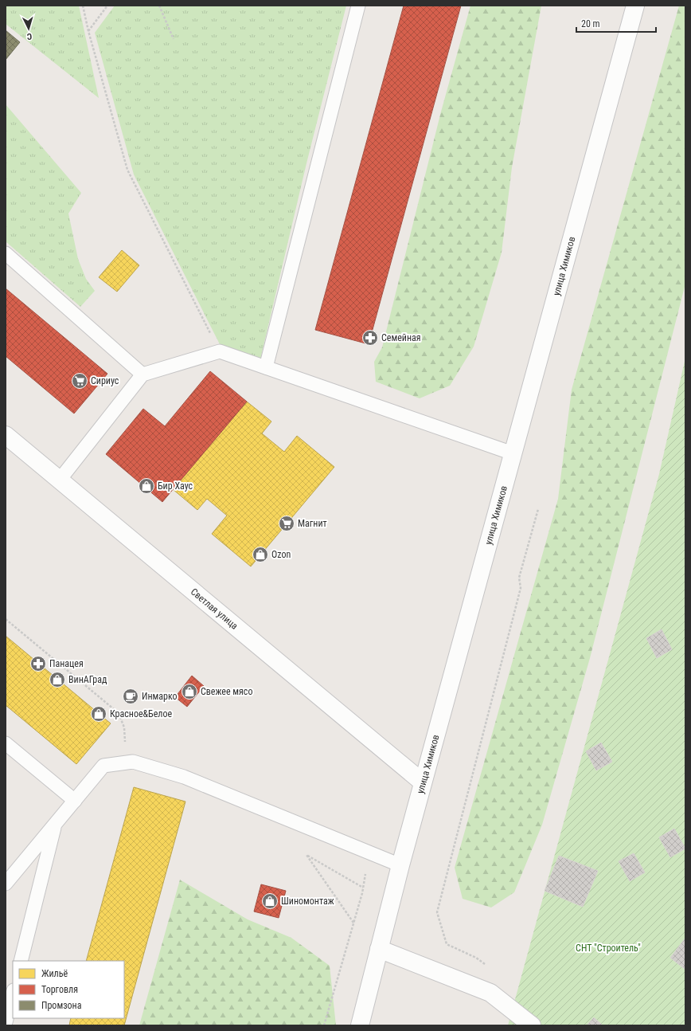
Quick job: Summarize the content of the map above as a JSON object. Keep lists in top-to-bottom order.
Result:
{
  "streets": {
    "main road": ["улица Химиков", "Светлая улица"]
  },
  "crossings": [
    ["улица Химиков", "Светлая улица"]
  ],
  "parks": ["СНТ \"Строитель\""],
  "places": {
    "pharmacy": ["Семейная", "Панацея"],
    "supermarket": ["Сириус", "Магнит"],
    "shop": [
      "Бир Хаус",
      "Ozon",
      "ВинАГрад",
      "Свежее мясо",
      "Красное&Белое",
      "Шиномонтаж"
    ],
    "cafe": ["Инмарко"]
  },
  "legend": ["Жильё", "Торговля", "Промзона"],
  "scale_bar": "20 m",
  "north": "bottom"
}
